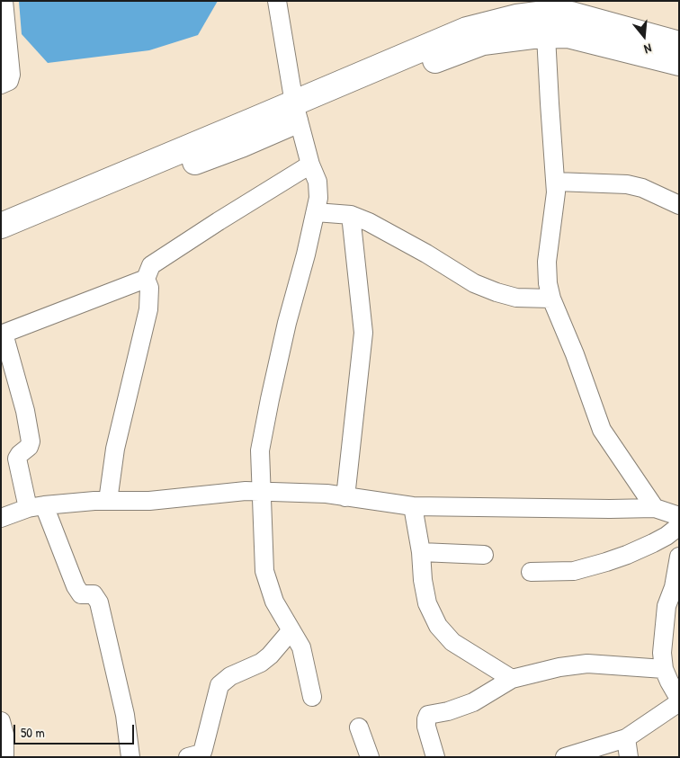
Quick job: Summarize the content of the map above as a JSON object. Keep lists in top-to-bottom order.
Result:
{
  "scale_bar": "50 m",
  "north": "bottom"
}
